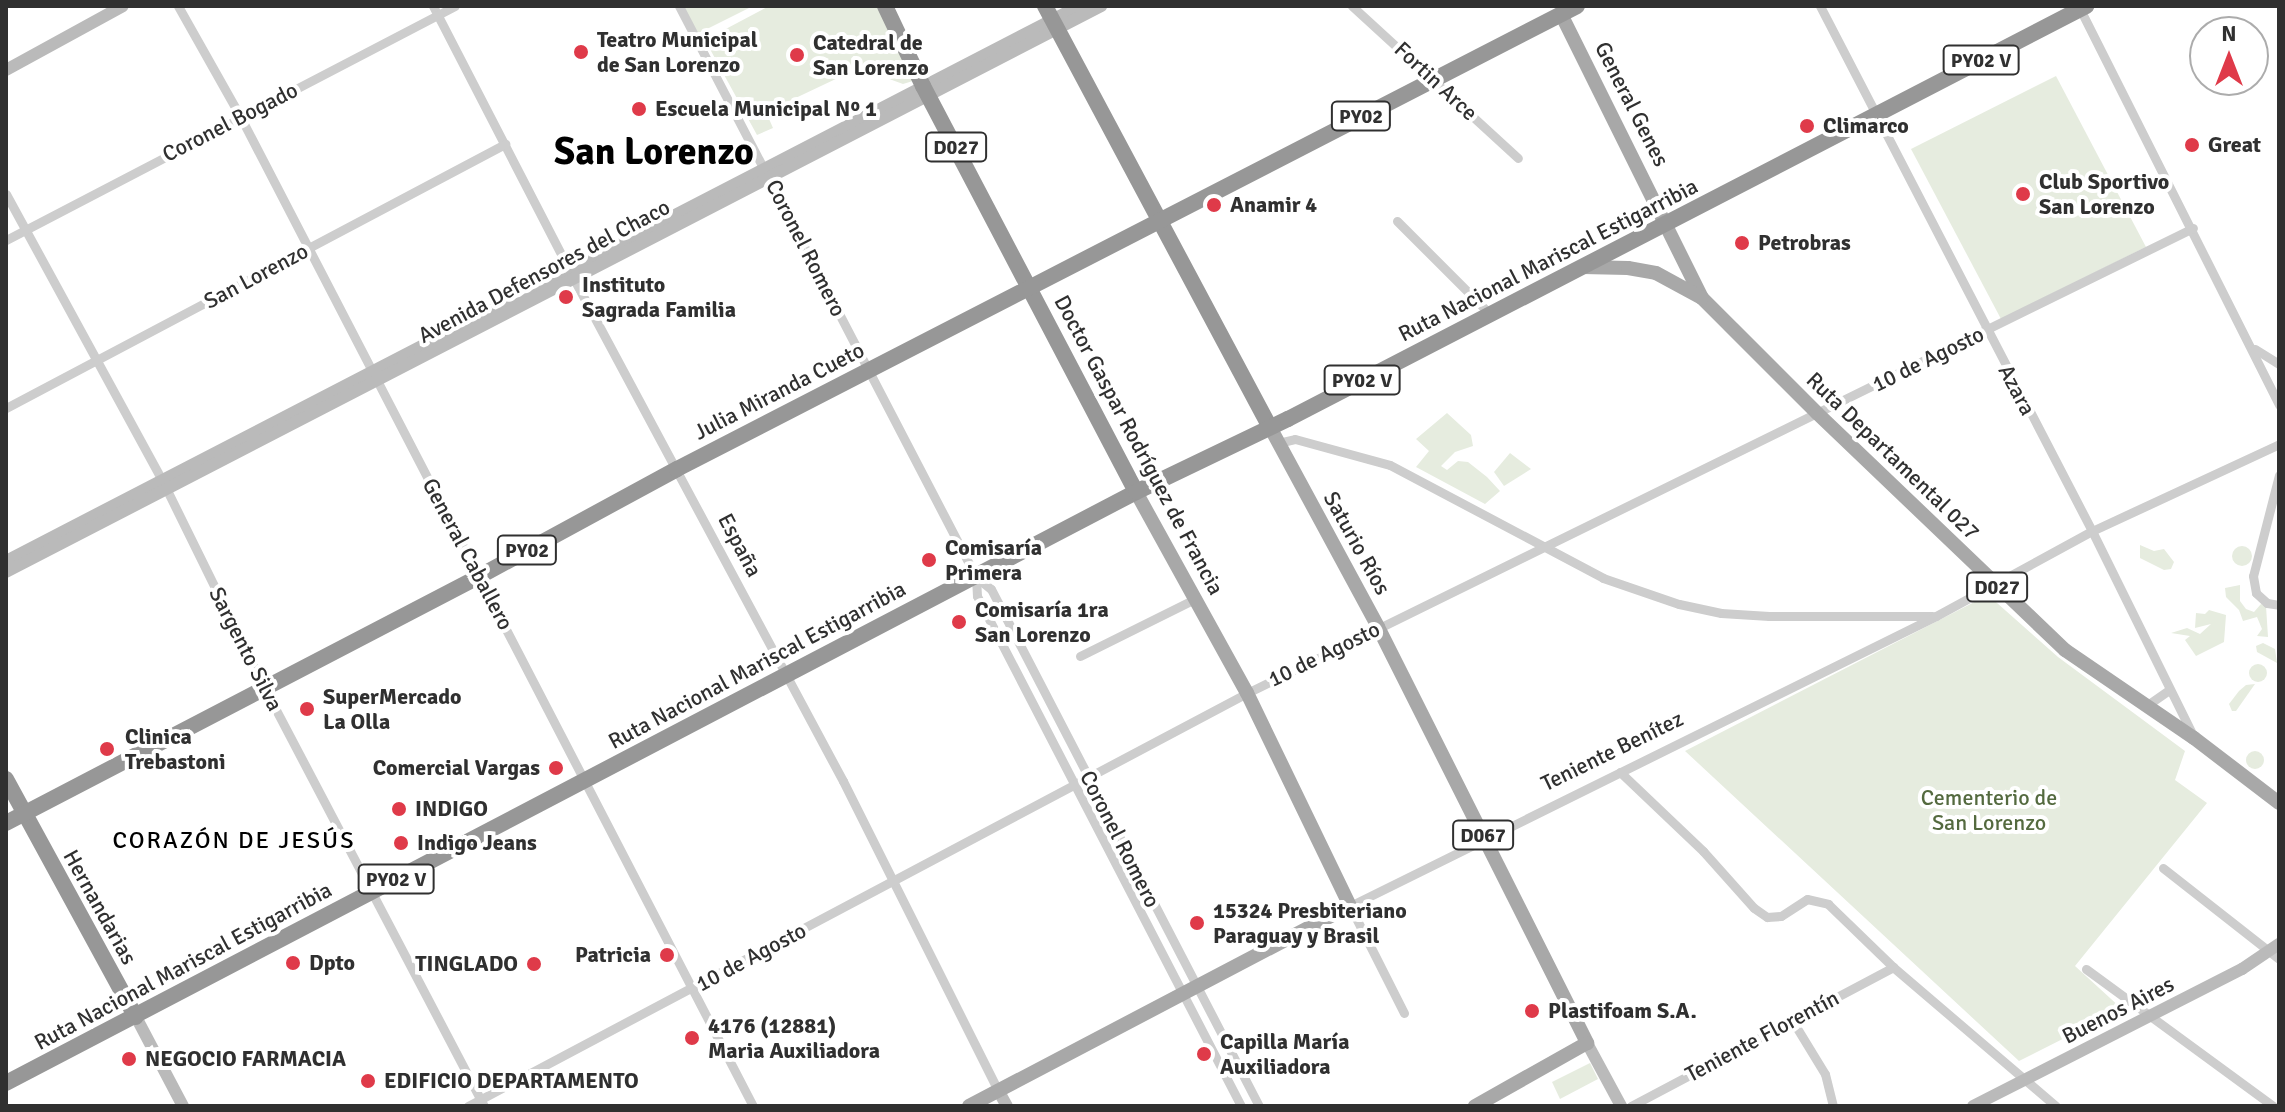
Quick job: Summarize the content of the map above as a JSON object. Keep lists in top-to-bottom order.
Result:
{
  "streets": {
    "highway": [
      "PY02 V",
      "PY02",
      "D027",
      "Ruta Nacional Mariscal Estigarribia",
      "Julia Miranda Cueto",
      "Doctor Gaspar Rodríguez de Francia",
      "Saturio Ríos",
      "Hernandarias"
    ],
    "main road": [
      "General Genes",
      "Ruta Departamental 027",
      "Teniente Benítez",
      "D067"
    ],
    "street": [
      "Fortin Arce",
      "Coronel Bogado",
      "Coronel Romero",
      "Avenida Defensores del Chaco",
      "San Lorenzo",
      "10 de Agosto",
      "Azara",
      "España",
      "General Caballero",
      "Sargento Silva",
      "Buenos Aires",
      "Teniente Florentín"
    ]
  },
  "crossings": [
    ["Fortin Arce", "Julia Miranda Cueto"],
    ["General Genes", "Ruta Nacional Mariscal Estigarribia"],
    ["General Genes", "Julia Miranda Cueto"],
    ["General Genes", "Ruta Departamental 027"],
    ["Coronel Bogado", "España"],
    ["Coronel Bogado", "General Caballero"],
    ["Coronel Bogado", "Sargento Silva"],
    ["Coronel Romero", "Ruta Nacional Mariscal Estigarribia"],
    ["Coronel Romero", "Avenida Defensores del Chaco"],
    ["Coronel Romero", "10 de Agosto"],
    ["Coronel Romero", "Julia Miranda Cueto"],
    ["Coronel Romero", "Teniente Benítez"],
    ["Ruta Nacional Mariscal Estigarribia", "Azara"],
    ["Ruta Nacional Mariscal Estigarribia", "Doctor Gaspar Rodríguez de Francia"],
    ["Ruta Nacional Mariscal Estigarribia", "Ruta Departamental 027"],
    ["Ruta Nacional Mariscal Estigarribia", "Saturio Ríos"],
    ["Ruta Nacional Mariscal Estigarribia", "España"],
    ["Ruta Nacional Mariscal Estigarribia", "General Caballero"],
    ["Ruta Nacional Mariscal Estigarribia", "Sargento Silva"],
    ["Ruta Nacional Mariscal Estigarribia", "Hernandarias"],
    ["Avenida Defensores del Chaco", "Doctor Gaspar Rodríguez de Francia"],
    ["Avenida Defensores del Chaco", "Saturio Ríos"],
    ["Avenida Defensores del Chaco", "España"],
    ["Avenida Defensores del Chaco", "General Caballero"],
    ["Avenida Defensores del Chaco", "Sargento Silva"],
    ["San Lorenzo", "España"],
    ["San Lorenzo", "General Caballero"],
    ["San Lorenzo", "Sargento Silva"],
    ["10 de Agosto", "Azara"],
    ["10 de Agosto", "Doctor Gaspar Rodríguez de Francia"],
    ["10 de Agosto", "Ruta Departamental 027"],
    ["10 de Agosto", "Saturio Ríos"],
    ["10 de Agosto", "España"],
    ["10 de Agosto", "General Caballero"],
    ["10 de Agosto", "Sargento Silva"],
    ["Azara", "Ruta Departamental 027"],
    ["Azara", "Teniente Benítez"],
    ["Julia Miranda Cueto", "Doctor Gaspar Rodríguez de Francia"],
    ["Julia Miranda Cueto", "Saturio Ríos"],
    ["Julia Miranda Cueto", "España"],
    ["Julia Miranda Cueto", "General Caballero"],
    ["Julia Miranda Cueto", "Sargento Silva"],
    ["Julia Miranda Cueto", "Hernandarias"],
    ["Doctor Gaspar Rodríguez de Francia", "Teniente Benítez"],
    ["Ruta Departamental 027", "Teniente Benítez"],
    ["Saturio Ríos", "Teniente Benítez"],
    ["España", "Teniente Benítez"]
  ],
  "districts": ["San Lorenzo", "CORAZÓN DE JESÚS"],
  "parks": ["Cementerio de San Lorenzo"],
  "places": [
    "Teatro Municipal de San Lorenzo",
    "Catedral de San Lorenzo",
    "Escuela Municipal Nº 1",
    "Climarco",
    "Great",
    "Club Sportivo San Lorenzo",
    "Anamir 4",
    "Petrobras",
    "Instituto Sagrada Familia",
    "Comisaría Primera",
    "Comisaría 1ra San Lorenzo",
    "SuperMercado La Olla",
    "Clinica Trebastoni",
    "Comercial Vargas",
    "INDIGO",
    "Indigo Jeans",
    "15324 Presbiteriano Paraguay y Brasil",
    "Patricia",
    "Dpto",
    "TINGLADO",
    "Plastifoam S.A.",
    "4176 (12881) Maria Auxiliadora",
    "Capilla María Auxiliadora",
    "NEGOCIO FARMACIA",
    "EDIFICIO DEPARTAMENTO"
  ],
  "north": "top"
}
